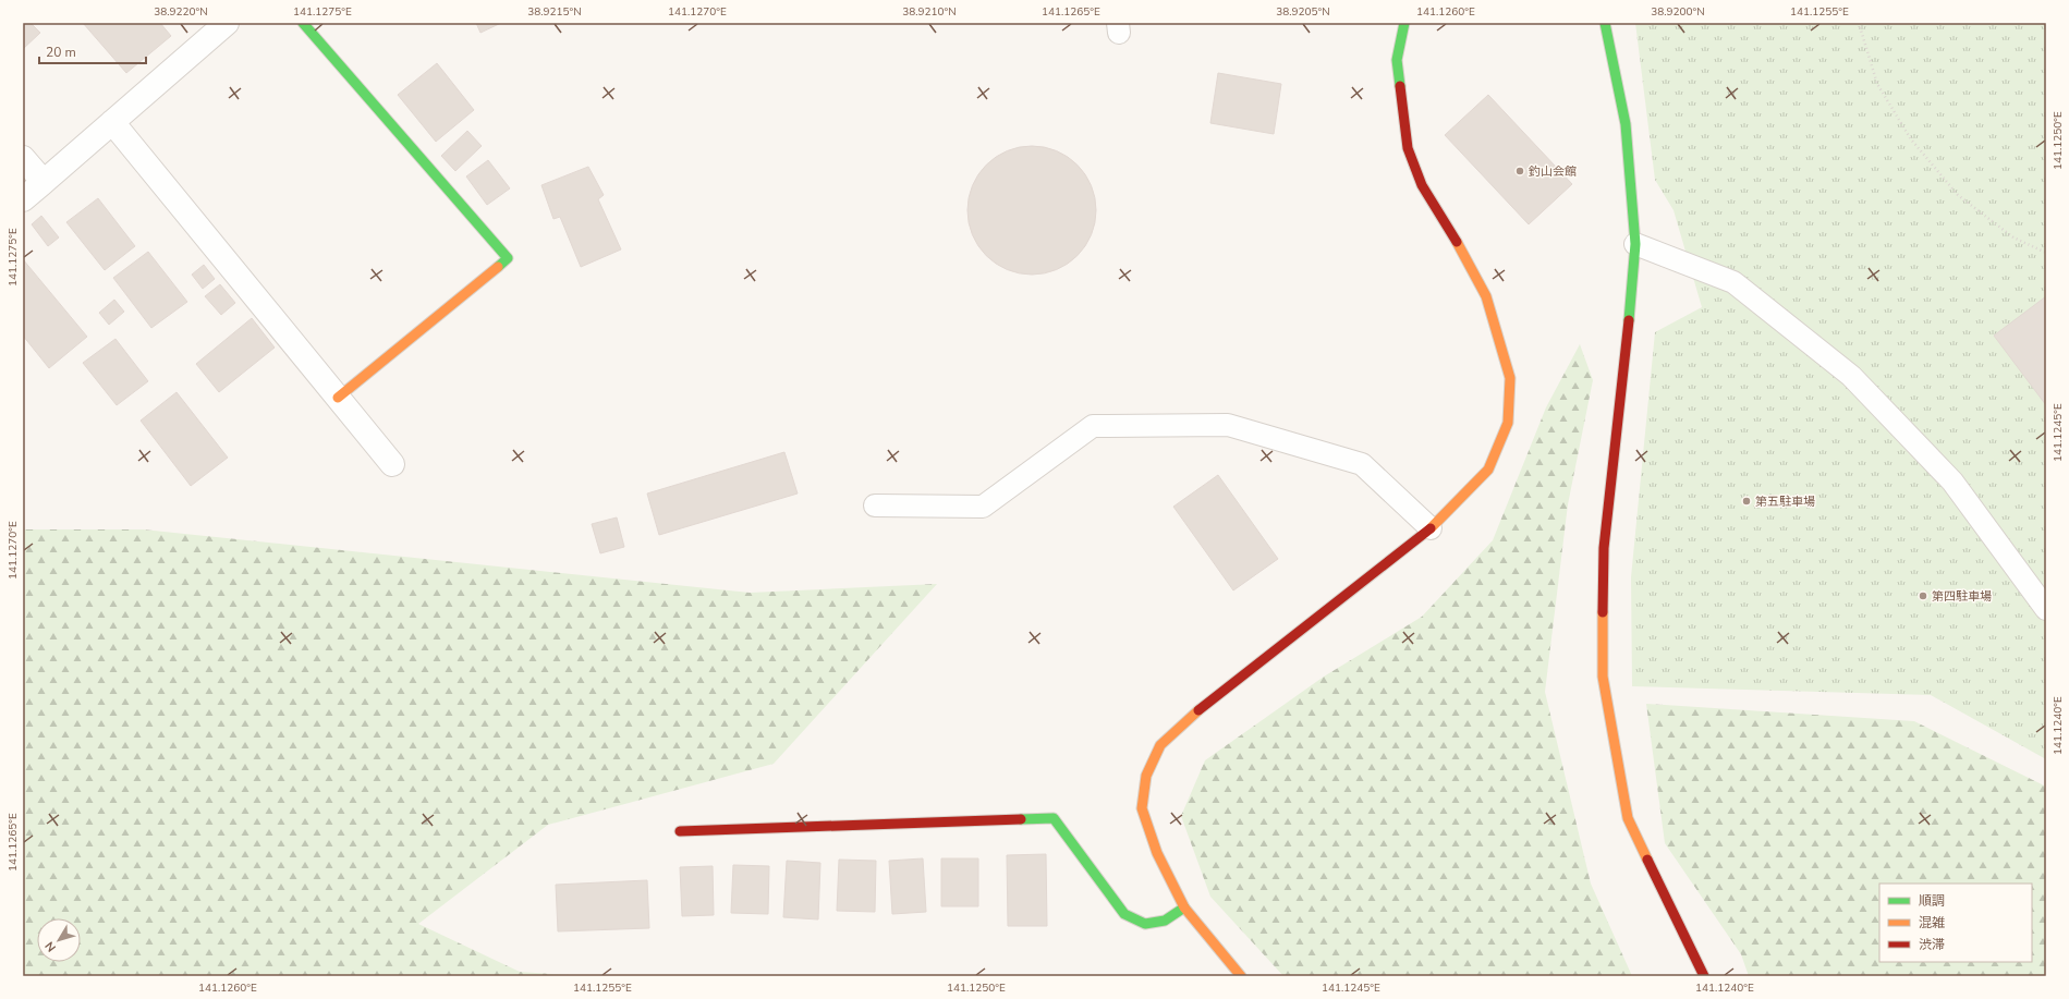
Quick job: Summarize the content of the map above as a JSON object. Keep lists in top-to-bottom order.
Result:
{
  "places": ["釣山会館", "第五駐車場", "第四駐車場"],
  "legend": ["順調", "混雑", "渋滞"],
  "scale_bar": "20 m",
  "north": "bottom left",
  "coordinates": [
    "38.9220°N",
    "141.1275°E",
    "38.9215°N",
    "141.1270°E",
    "38.9210°N",
    "141.1265°E",
    "38.9205°N",
    "141.1260°E",
    "38.9200°N",
    "141.1255°E",
    "141.1250°E",
    "141.1245°E",
    "141.1240°E"
  ]
}
